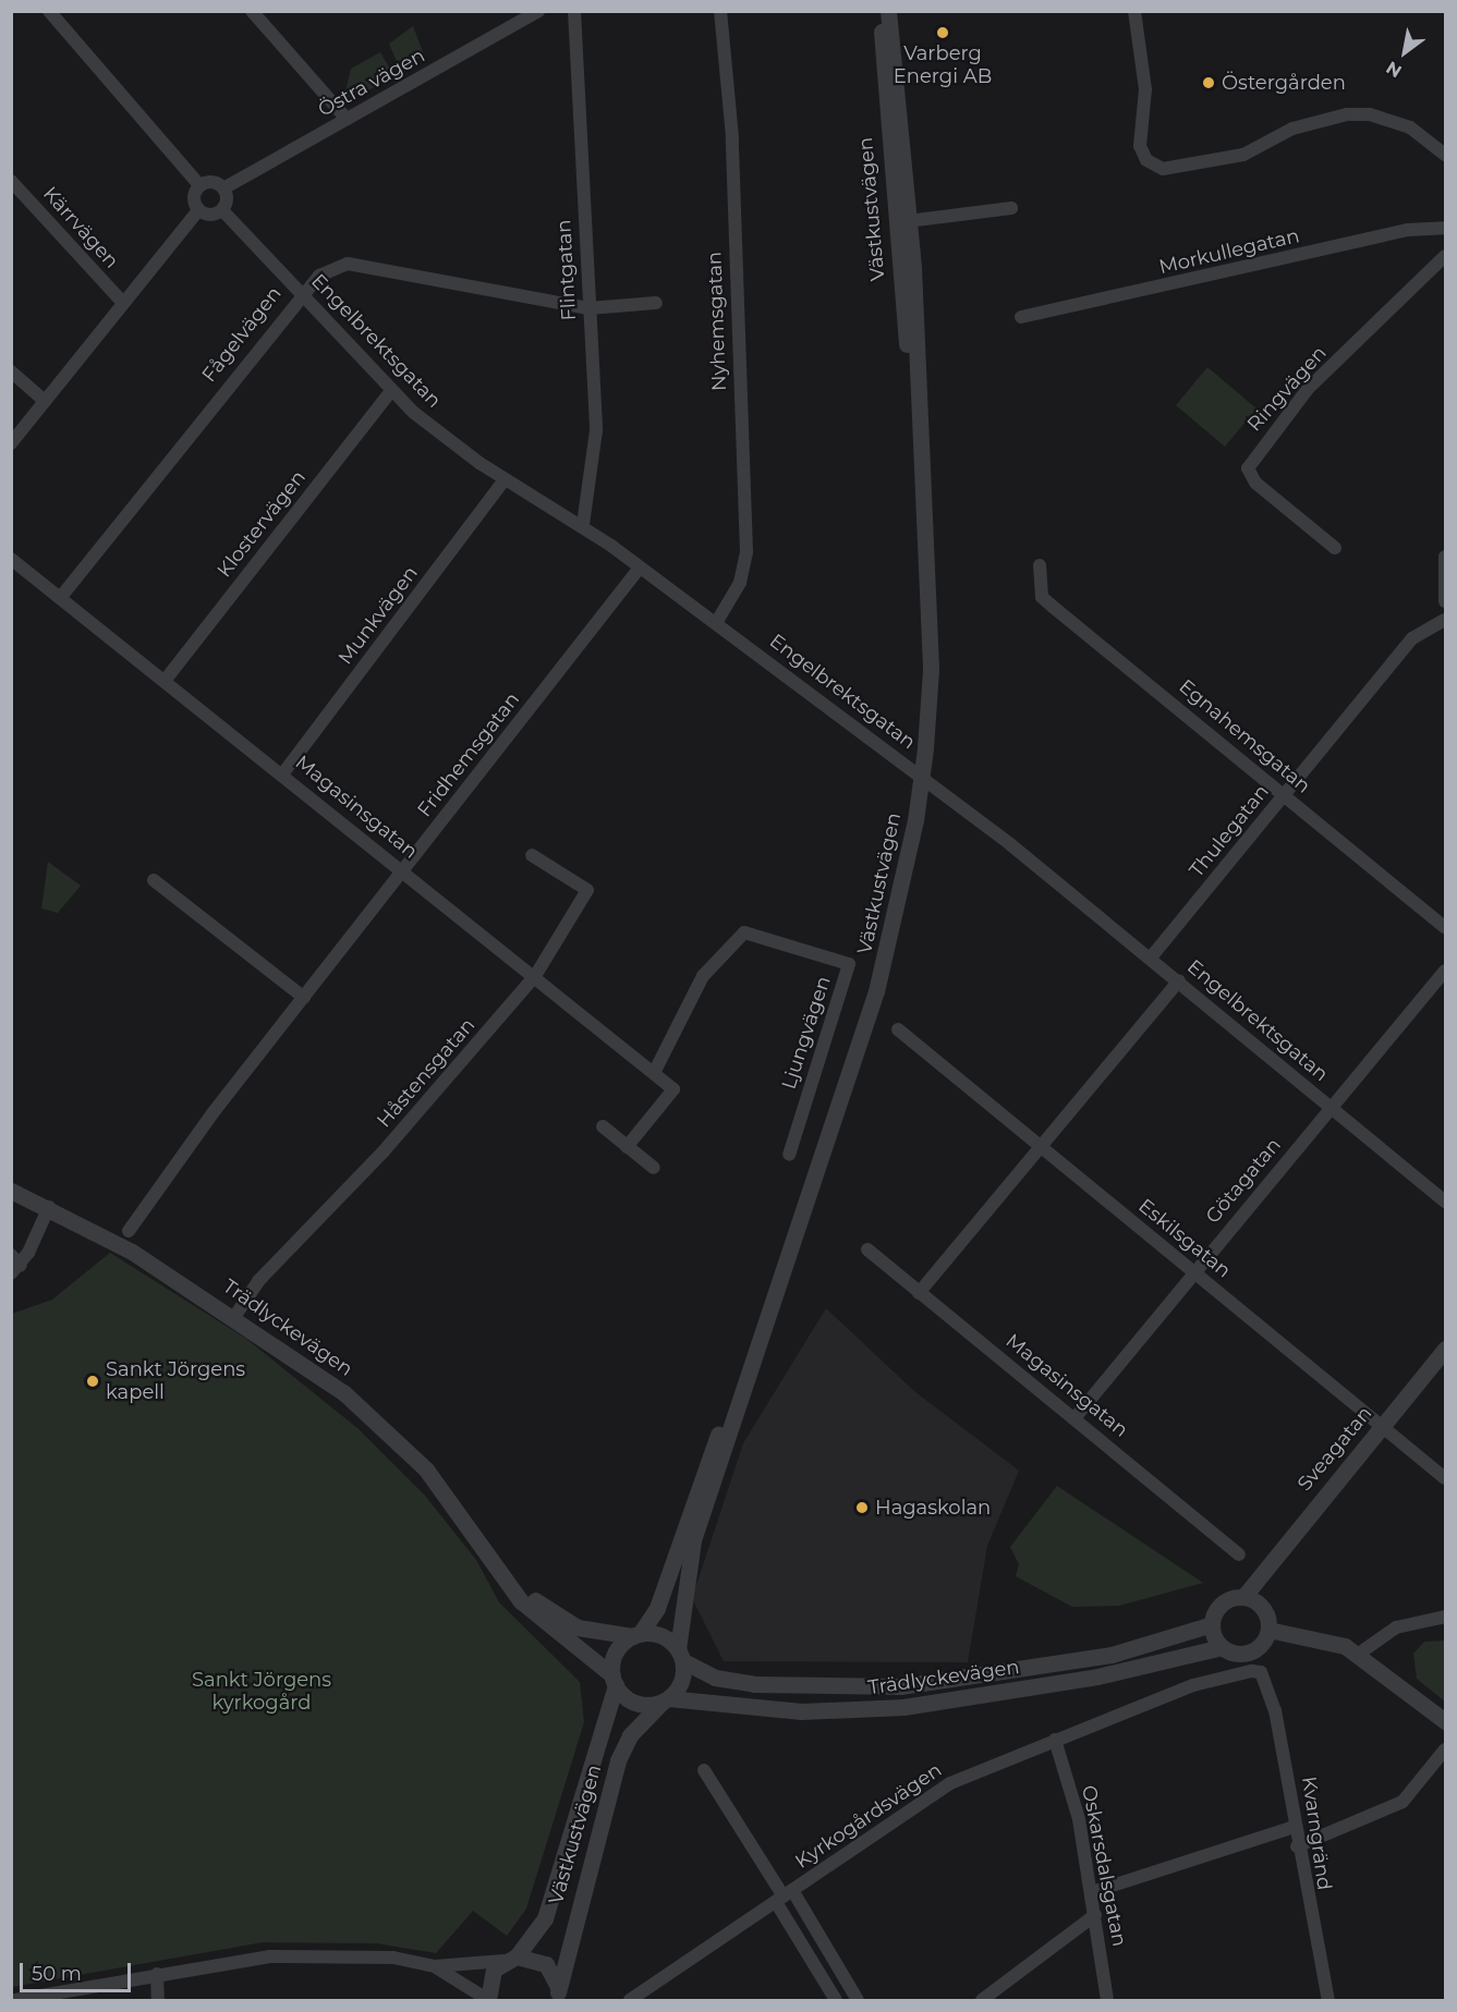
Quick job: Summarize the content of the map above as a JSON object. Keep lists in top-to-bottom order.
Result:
{
  "streets": {
    "street": [
      "Östra vägen",
      "Västkustvägen",
      "Kärrvägen",
      "Morkullegatan",
      "Flintgatan",
      "Nyhemsgatan",
      "Fågelvägen",
      "Engelbrektsgatan",
      "Ringvägen",
      "Klostervägen",
      "Munkvägen",
      "Egnahemsgatan",
      "Fridhemsgatan",
      "Magasinsgatan",
      "Thulegatan",
      "Ljungvägen",
      "Håstensgatan",
      "Götagatan",
      "Eskilsgatan",
      "Trädlyckevägen",
      "Sveagatan",
      "Kyrkogårdsvägen",
      "Kvarngränd",
      "Oskarsdalsgatan"
    ]
  },
  "crossings": [
    ["Östra vägen", "Engelbrektsgatan"],
    ["Västkustvägen", "Trädlyckevägen"],
    ["Flintgatan", "Fågelvägen"],
    ["Flintgatan", "Engelbrektsgatan"],
    ["Nyhemsgatan", "Engelbrektsgatan"],
    ["Fågelvägen", "Engelbrektsgatan"],
    ["Fågelvägen", "Magasinsgatan"],
    ["Engelbrektsgatan", "Klostervägen"],
    ["Engelbrektsgatan", "Munkvägen"],
    ["Engelbrektsgatan", "Fridhemsgatan"],
    ["Engelbrektsgatan", "Thulegatan"],
    ["Engelbrektsgatan", "Götagatan"],
    ["Klostervägen", "Magasinsgatan"],
    ["Munkvägen", "Magasinsgatan"],
    ["Egnahemsgatan", "Thulegatan"],
    ["Fridhemsgatan", "Magasinsgatan"],
    ["Magasinsgatan", "Ljungvägen"],
    ["Magasinsgatan", "Håstensgatan"],
    ["Magasinsgatan", "Götagatan"],
    ["Håstensgatan", "Trädlyckevägen"],
    ["Götagatan", "Eskilsgatan"],
    ["Eskilsgatan", "Sveagatan"],
    ["Trädlyckevägen", "Sveagatan"],
    ["Kyrkogårdsvägen", "Kvarngränd"],
    ["Kyrkogårdsvägen", "Oskarsdalsgatan"]
  ],
  "parks": ["Sankt Jörgens kyrkogård"],
  "places": [
    "Varberg Energi AB",
    "Östergården",
    "Sankt Jörgens kapell",
    "Hagaskolan"
  ],
  "scale_bar": "50 m",
  "north": "bottom left"
}
